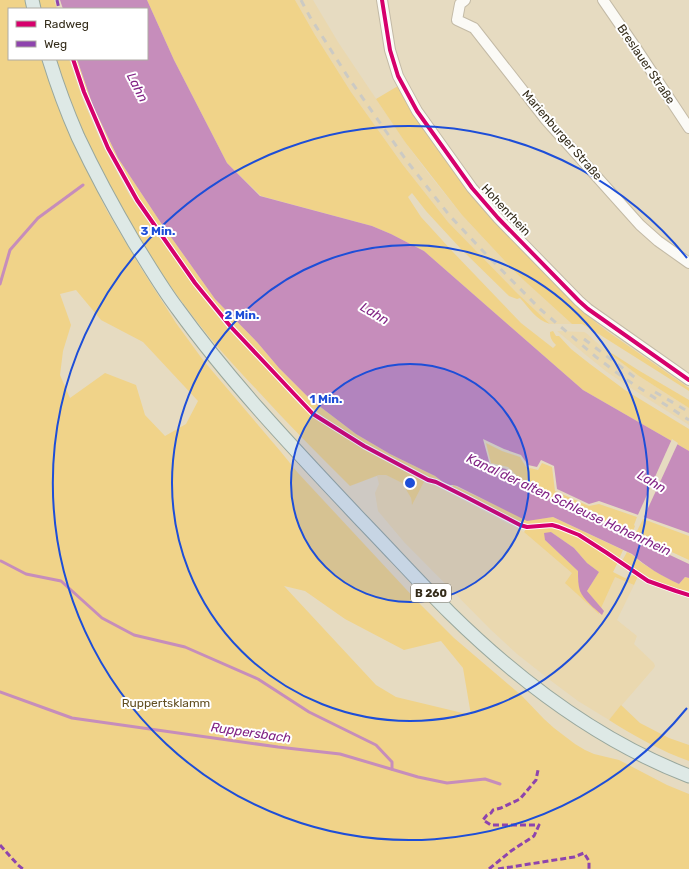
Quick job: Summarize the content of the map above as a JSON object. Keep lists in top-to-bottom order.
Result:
{
  "streets": {
    "main road": ["B 260"],
    "street": ["Breslauer Straße", "Marienburger Straße", "Hohenrhein"]
  },
  "water": ["Lahn", "Kanal der alten Schleuse Hohenrhein", "Ruppersbach"],
  "parks": ["Ruppertsklamm"],
  "legend": ["Radweg", "Weg"],
  "rings": ["3 Min.", "2 Min.", "1 Min."]
}
